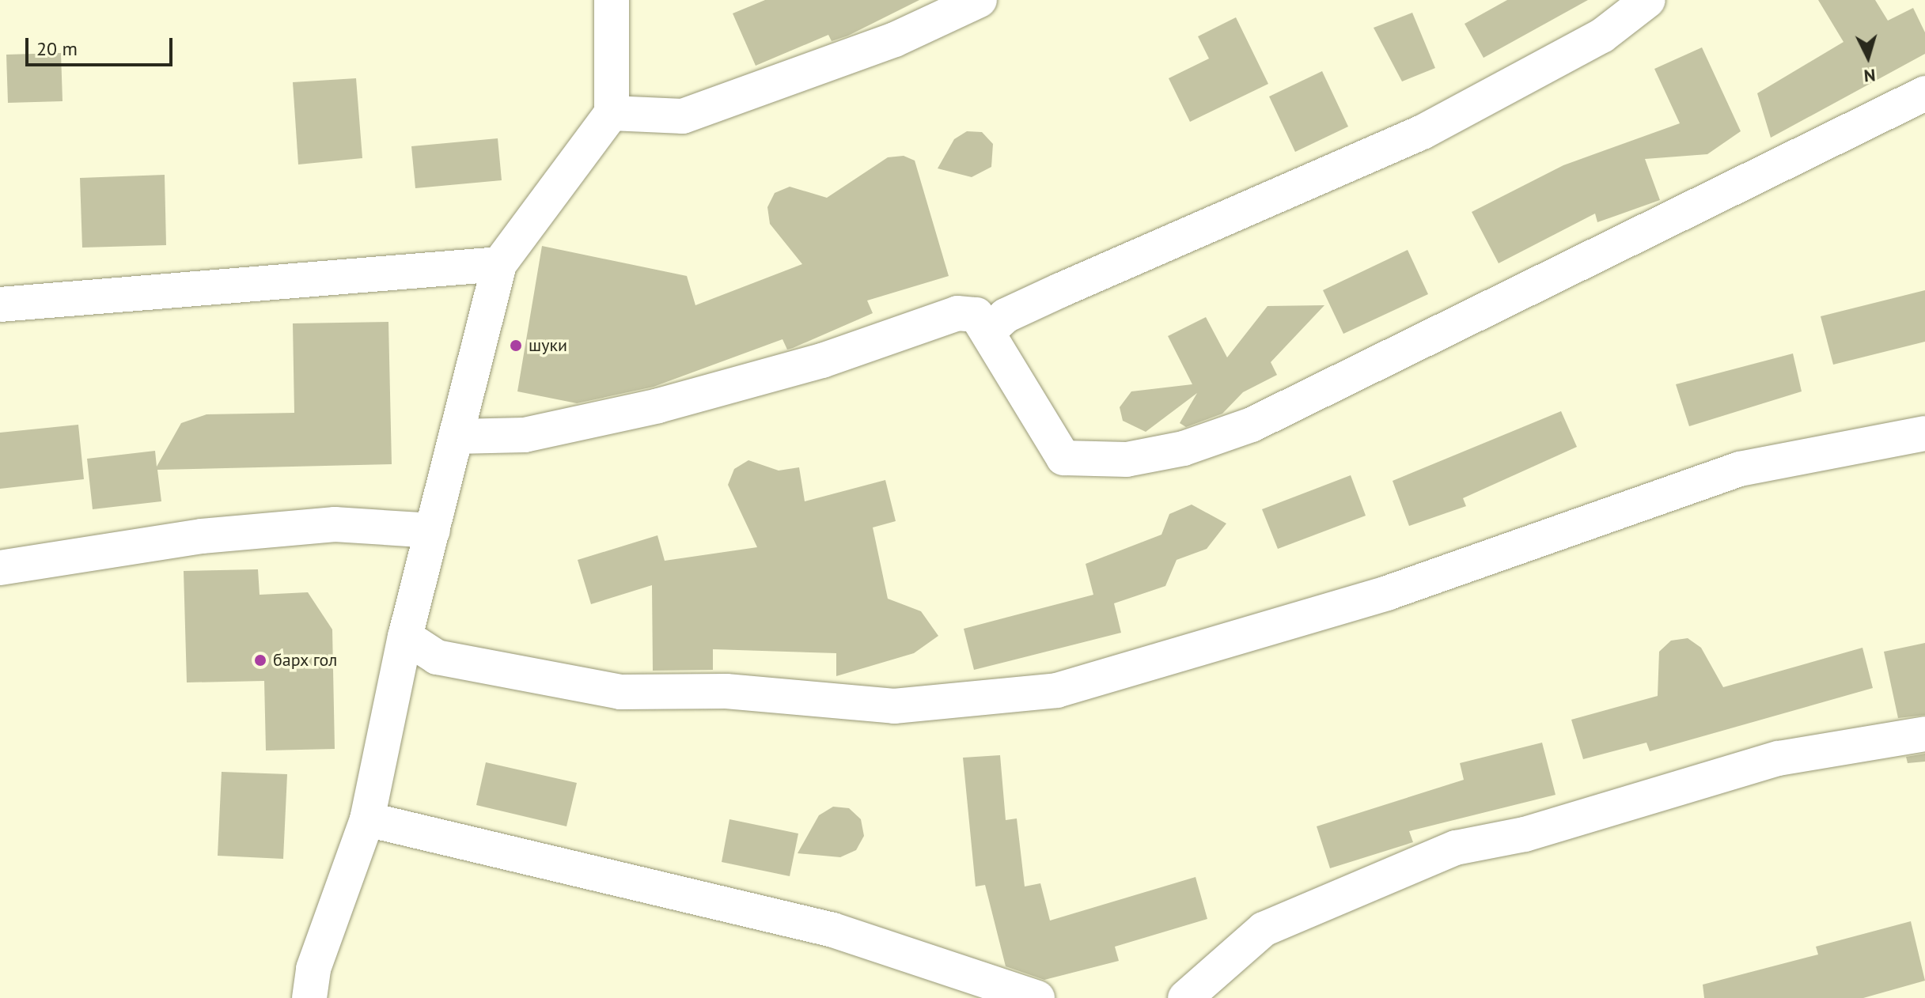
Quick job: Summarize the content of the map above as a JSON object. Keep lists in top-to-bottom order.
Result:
{
  "places": ["шуки", "барх гол"],
  "scale_bar": "20 m",
  "north": "bottom"
}
